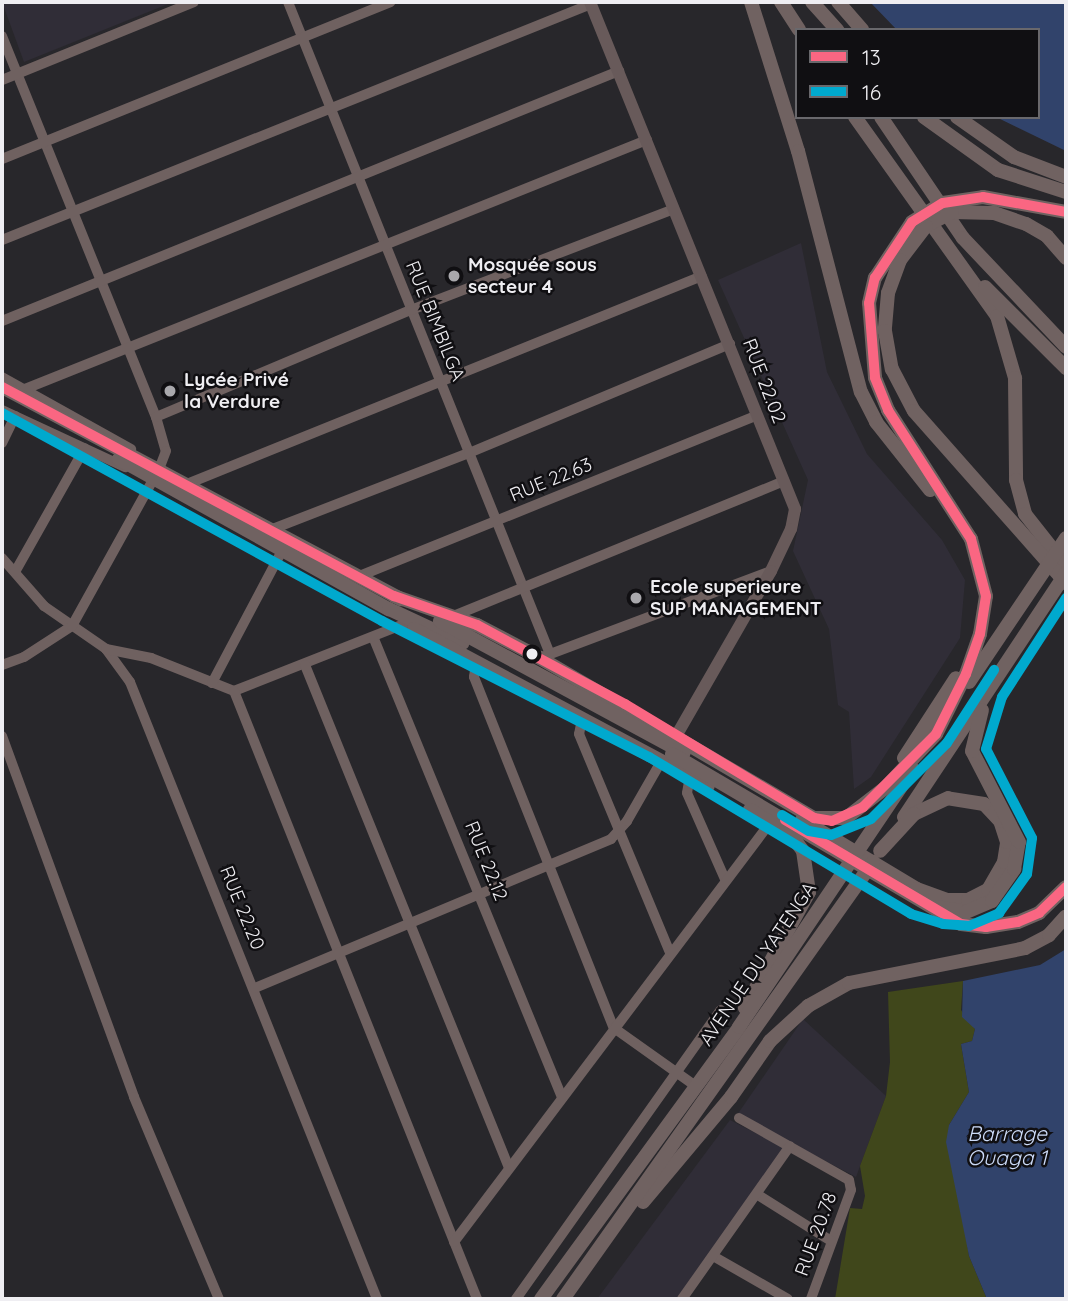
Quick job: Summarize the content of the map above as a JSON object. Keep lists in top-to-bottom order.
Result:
{
  "streets": {
    "main road": ["AVENUE DU YATENGA"],
    "street": [
      "RUE BIMBILGA",
      "RUE 22.02",
      "RUE 22.63",
      "RUE 22.12",
      "RUE 22.20",
      "RUE 20.78"
    ]
  },
  "crossings": [
    ["RUE BIMBILGA", "RUE 22.63"],
    ["RUE 22.02", "RUE 22.63"]
  ],
  "water": ["Barrage Ouaga 1"],
  "places": ["Mosquée sous secteur 4", "Lycée Privé la Verdure", "Ecole superieure SUP MANAGEMENT"],
  "lines": ["transit line 13", "transit line 16"],
  "legend": ["13", "16"]
}
